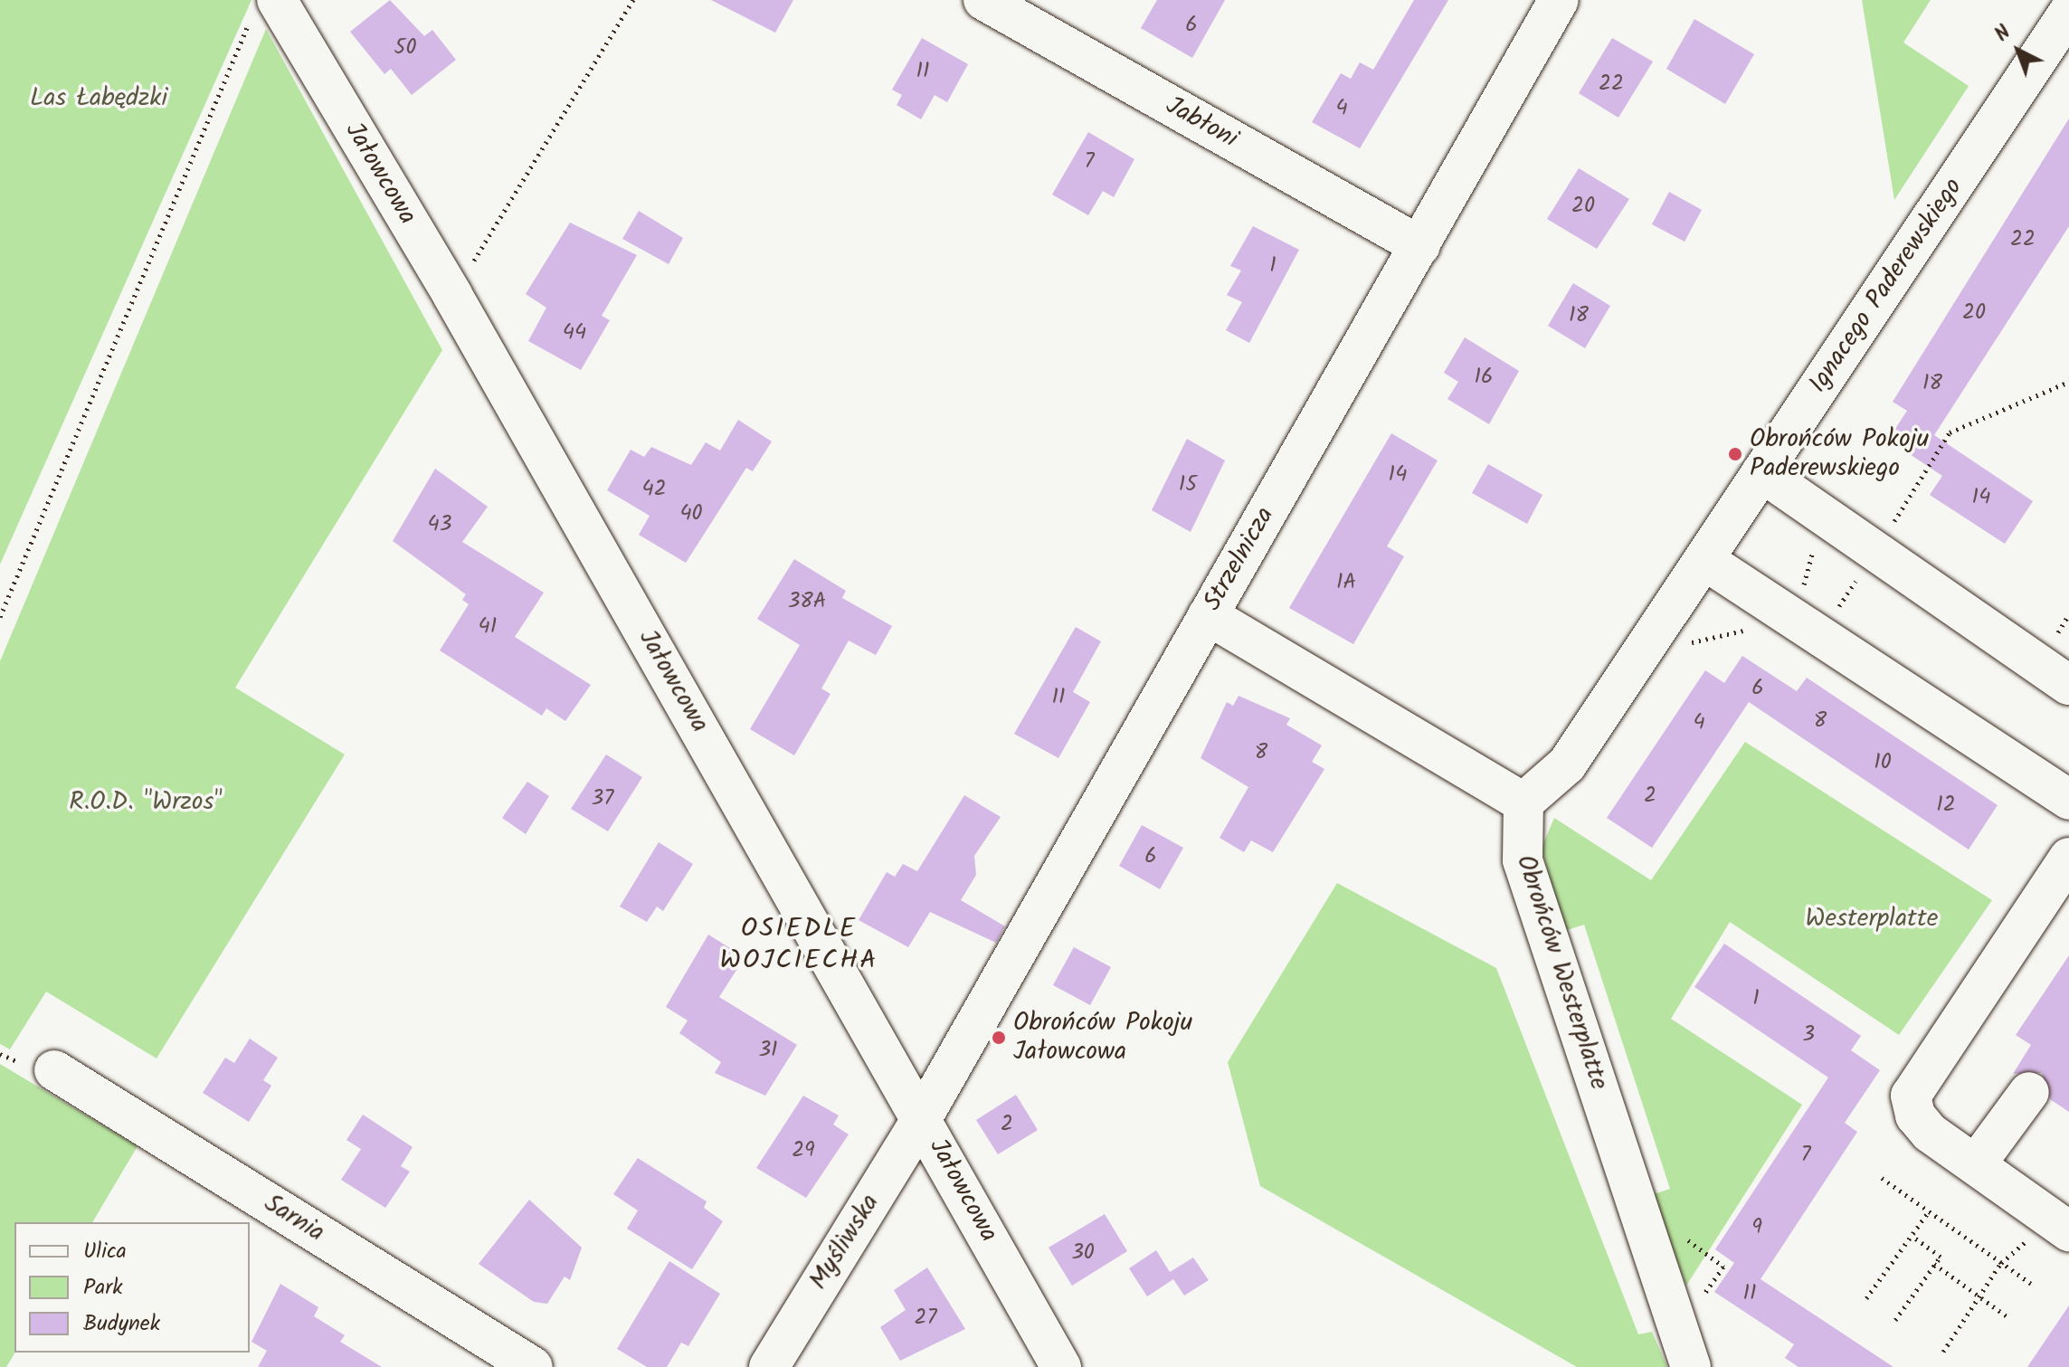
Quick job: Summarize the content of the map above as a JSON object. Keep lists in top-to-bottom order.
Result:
{
  "streets": {
    "street": [
      "Jabłoni",
      "Jałowcowa",
      "Ignacego Paderewskiego",
      "Strzelnicza",
      "Obrońców Westerplatte",
      "Sarnia",
      "Myśliwska"
    ]
  },
  "crossings": [
    ["Jabłoni", "Strzelnicza"],
    ["Jałowcowa", "Strzelnicza"],
    ["Jałowcowa", "Myśliwska"],
    ["Ignacego Paderewskiego", "Obrońców Westerplatte"],
    ["Strzelnicza", "Myśliwska"]
  ],
  "districts": ["OSIEDLE WOJCIECHA"],
  "parks": ["Las Łabędzki", "R.O.D. \"Wrzos\"", "Westerplatte"],
  "places": ["Obrońców Pokoju Paderewskiego", "Obrońców Pokoju Jałowcowa"],
  "house_numbers": [
    "6",
    "50",
    "11",
    "22",
    "4",
    "7",
    "20",
    "22",
    "1",
    "20",
    "18",
    "44",
    "16",
    "18",
    "14",
    "15",
    "42",
    "14",
    "40",
    "43",
    "1A",
    "38A",
    "41",
    "6",
    "11",
    "8",
    "4",
    "8",
    "10",
    "2",
    "37",
    "12",
    "6",
    "1",
    "3",
    "31",
    "2",
    "29",
    "7",
    "9",
    "30",
    "11",
    "27"
  ],
  "legend": ["Ulica", "Park", "Budynek"],
  "north": "top left"
}
